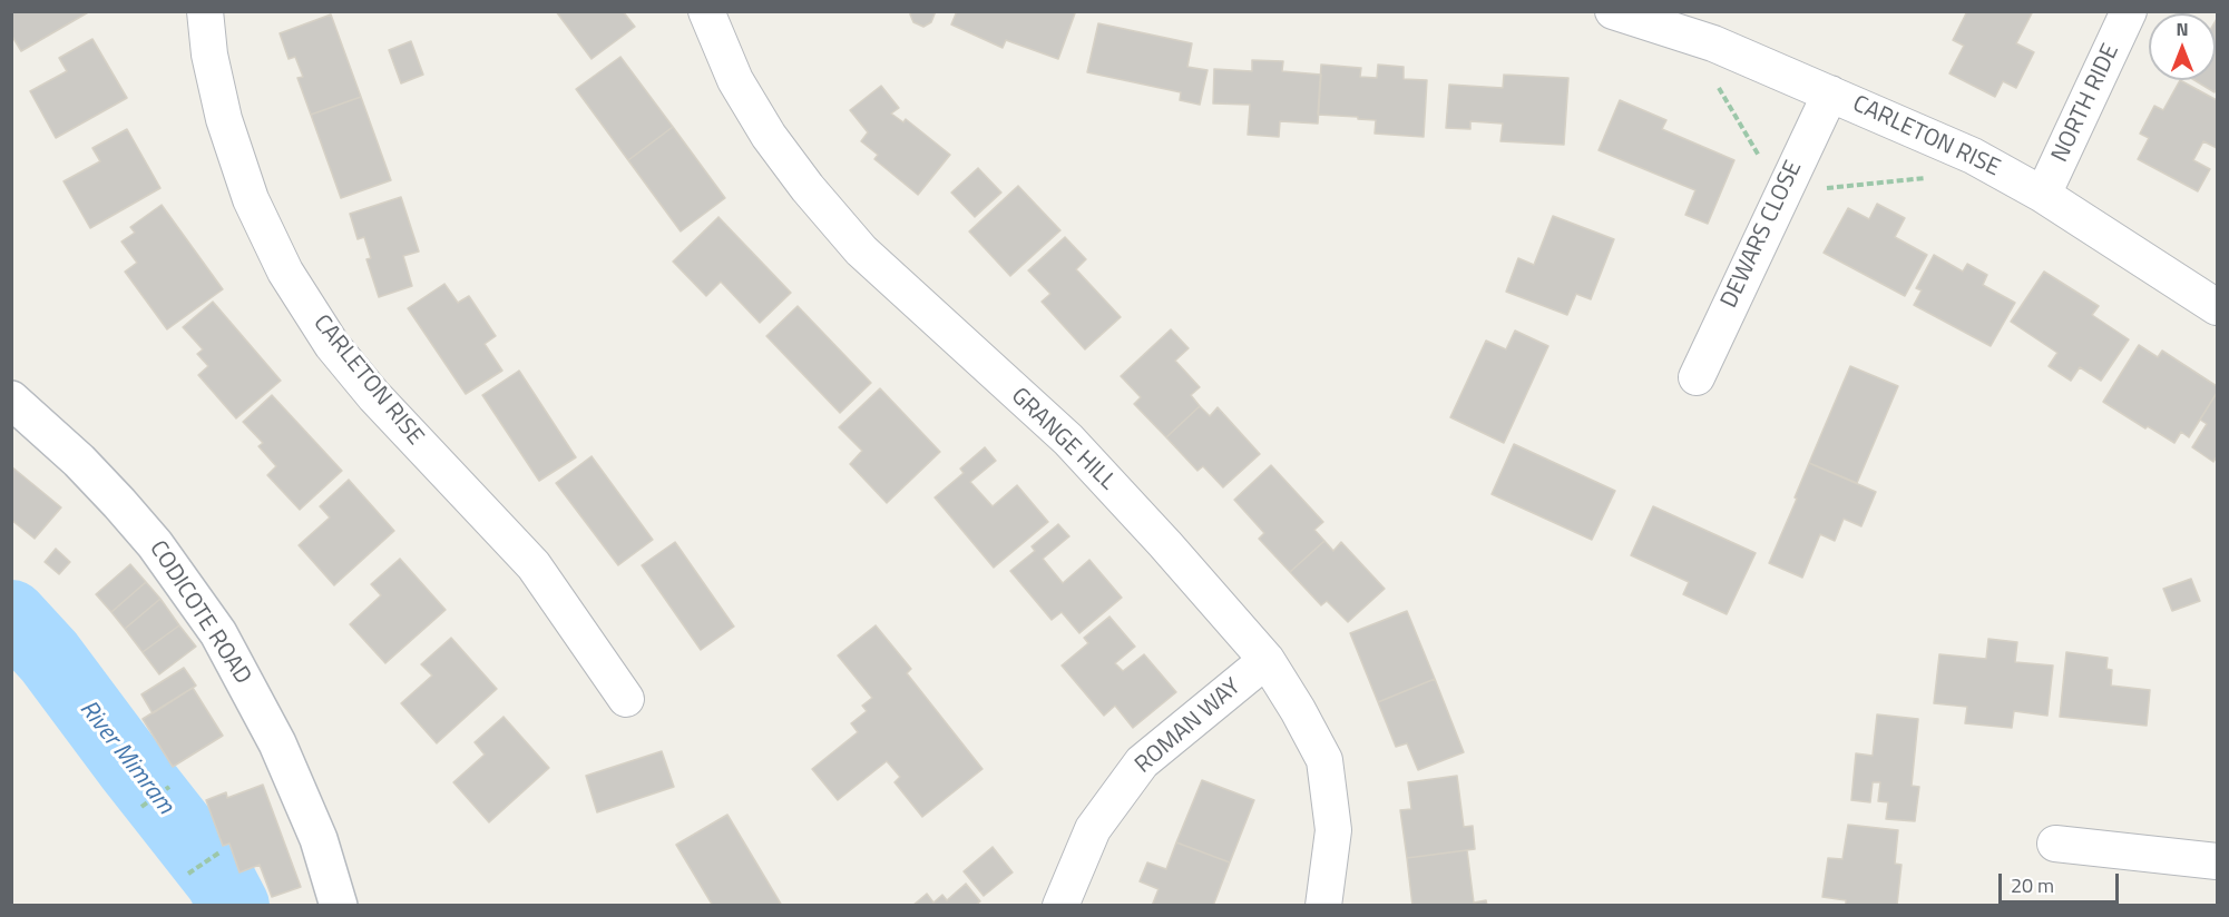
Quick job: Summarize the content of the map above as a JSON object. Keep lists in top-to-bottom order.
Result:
{
  "streets": {
    "main road": ["CODICOTE ROAD"],
    "street": [
      "NORTH RIDE",
      "CARLETON RISE",
      "DEWARS CLOSE",
      "GRANGE HILL",
      "ROMAN WAY"
    ]
  },
  "crossings": [
    ["NORTH RIDE", "CARLETON RISE"],
    ["CARLETON RISE", "DEWARS CLOSE"],
    ["GRANGE HILL", "ROMAN WAY"]
  ],
  "water": ["River Mimram"],
  "scale_bar": "20 m",
  "north": "top"
}
